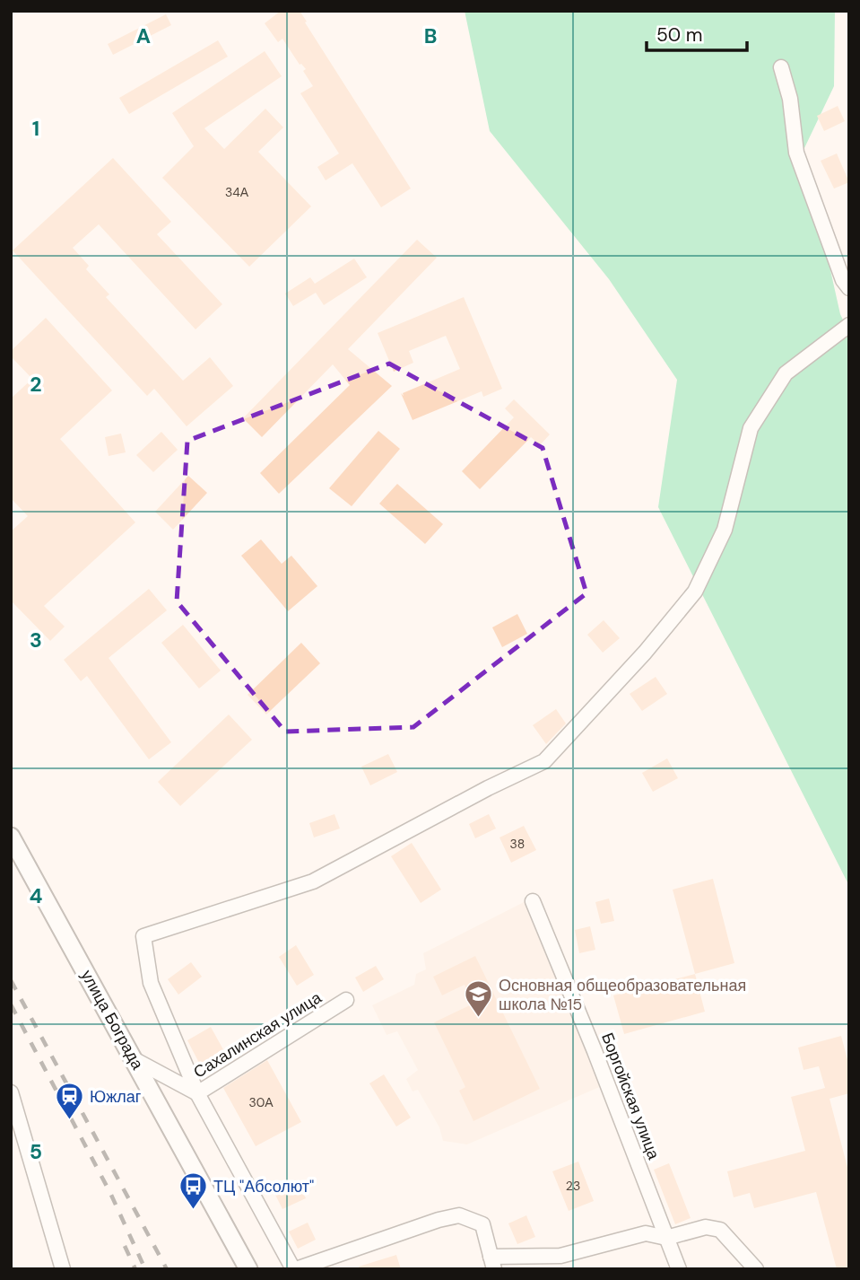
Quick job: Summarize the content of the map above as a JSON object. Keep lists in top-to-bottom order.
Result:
{
  "streets": {
    "main road": ["улица Бограда"],
    "street": ["Сахалинская улица", "Боргойская улица"]
  },
  "places": {
    "school or university": ["Основная общеобразовательная школа №15"],
    "station": ["Южлаг"],
    "bus stop": ["ТЦ \"Абсолют\""]
  },
  "house_numbers": [
    "34А",
    "38",
    "30А",
    "23"
  ],
  "scale_bar": "50 m",
  "grid": {
    "columns": ["A", "B"],
    "rows": [
      "1",
      "2",
      "3",
      "4",
      "5"
    ]
  }
}
